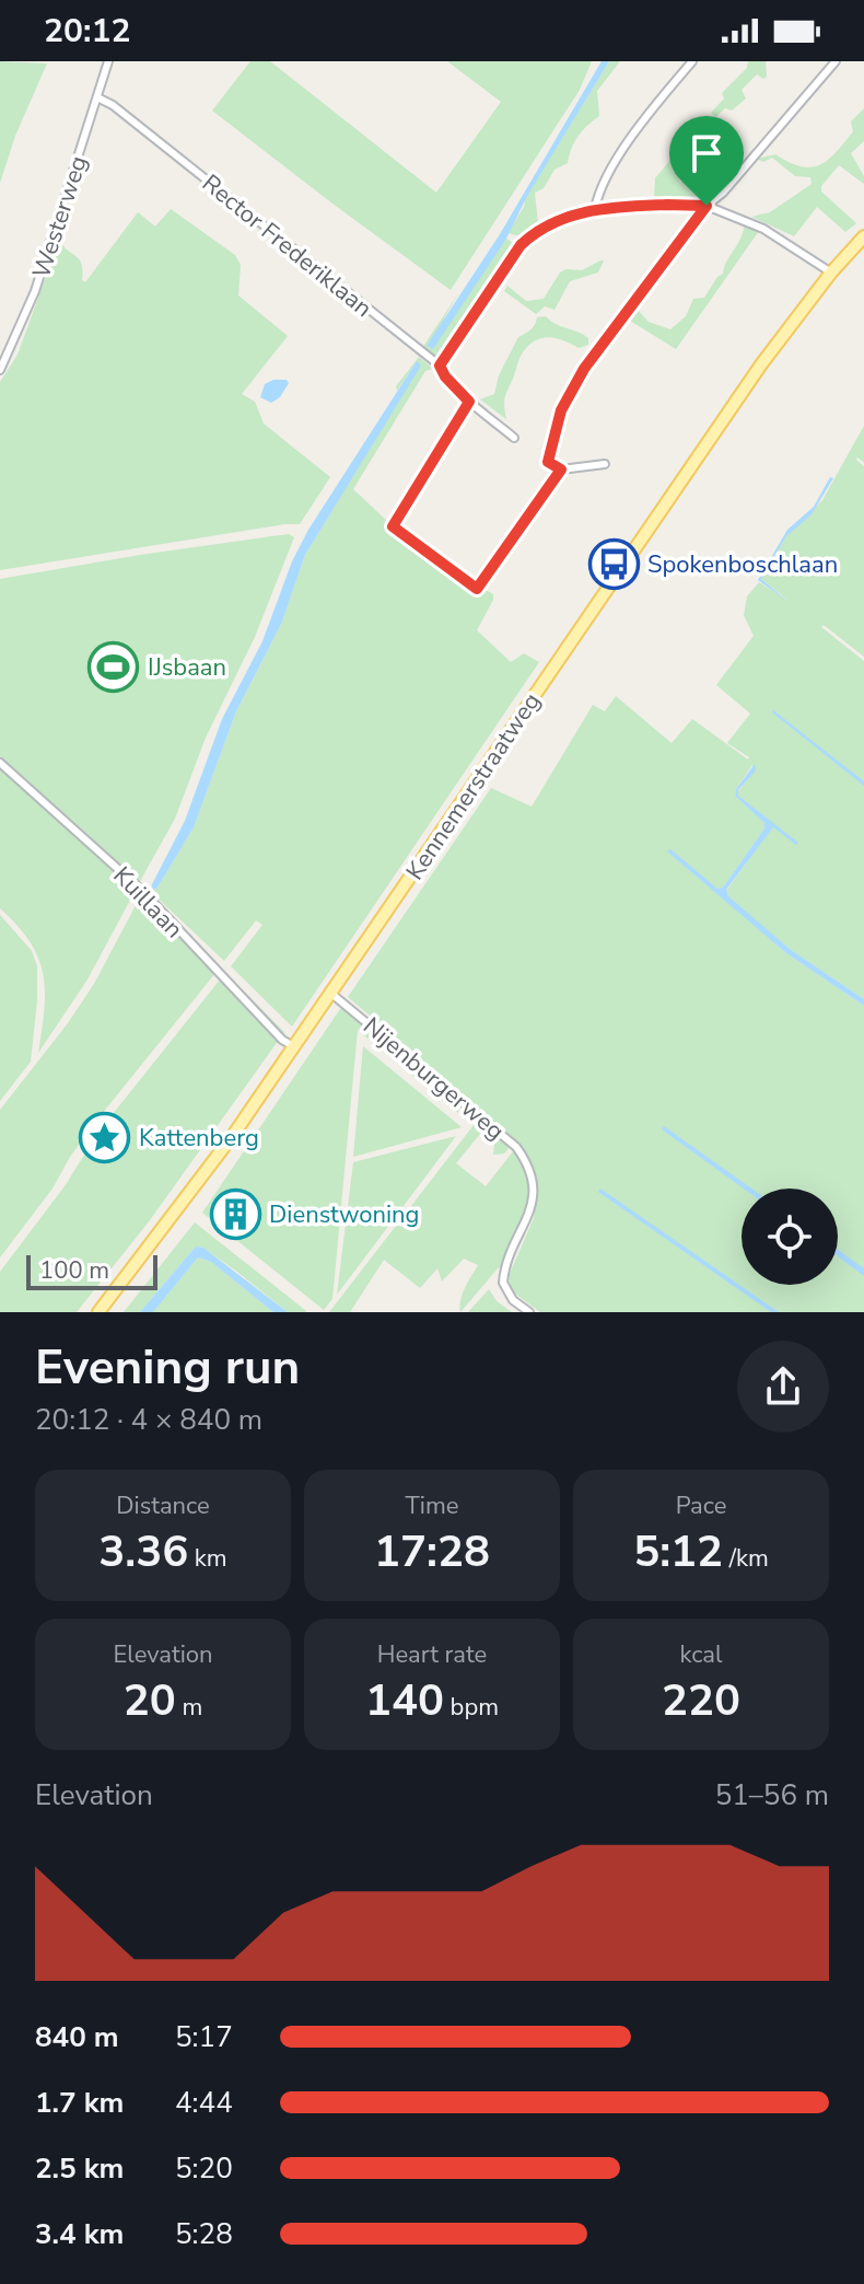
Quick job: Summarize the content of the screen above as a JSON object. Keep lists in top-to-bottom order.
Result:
{
  "streets": {
    "main road": ["Kennemerstraatweg"],
    "street": [
      "Westerweg",
      "Rector Frederiklaan",
      "Kuillaan",
      "Nijenburgerweg"
    ]
  },
  "crossings": [
    ["Westerweg", "Rector Frederiklaan"],
    ["Kennemerstraatweg", "Kuillaan"],
    ["Kennemerstraatweg", "Nijenburgerweg"]
  ],
  "places": {
    "bus stop": ["Spokenboschlaan"],
    "sports": ["IJsbaan"],
    "place": ["Kattenberg"],
    "building": ["Dienstwoning"]
  },
  "scale_bar": "100 m",
  "page": {
    "status": "20:12",
    "scale": "100 m",
    "heading": ["Evening run", "20:12 · 4 × 840 m"],
    "stats": [
      ["Distance", "3.36 km"],
      ["Time", "17:28"],
      ["Pace", "5:12 /km"],
      ["Elevation", "20 m"],
      ["Heart rate", "140 bpm"],
      ["kcal", "220"]
    ],
    "chart": ["Elevation", "51–56 m"],
    "list": [
      {
        "name": "840 m",
        "note": "5:17"
      },
      {
        "name": "1.7 km",
        "note": "4:44"
      },
      {
        "name": "2.5 km",
        "note": "5:20"
      },
      {
        "name": "3.4 km",
        "note": "5:28"
      }
    ]
  }
}
